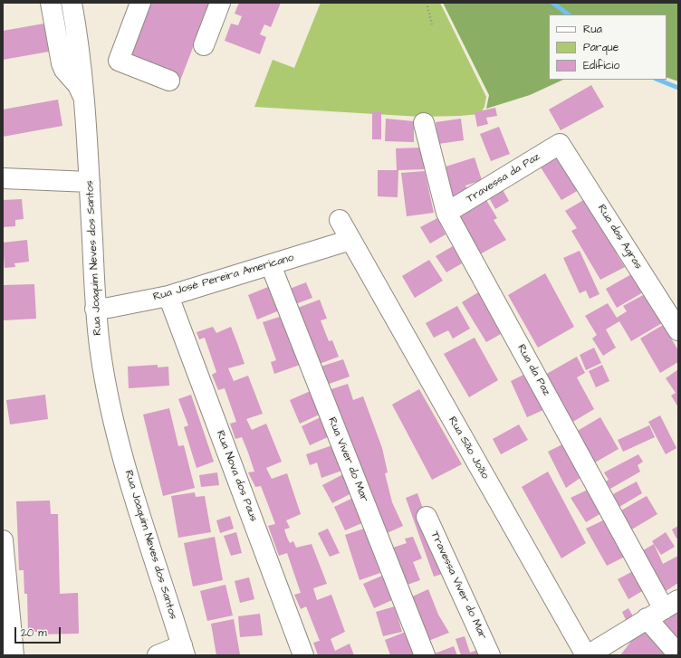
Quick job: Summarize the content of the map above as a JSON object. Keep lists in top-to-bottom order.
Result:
{
  "streets": {
    "street": [
      "Travessa da Paz",
      "Rua das Agras",
      "Rua Joaquim Neves dos Santos",
      "Rua José Pereira Americano",
      "Rua da Paz",
      "Rua São João",
      "Rua Viver do Mar",
      "Rua Nova dos Paus",
      "Travessa Viver do Mar"
    ]
  },
  "crossings": [
    ["Travessa da Paz", "Rua das Agras"],
    ["Travessa da Paz", "Rua da Paz"],
    ["Rua Joaquim Neves dos Santos", "Rua José Pereira Americano"],
    ["Rua José Pereira Americano", "Rua São João"],
    ["Rua José Pereira Americano", "Rua Viver do Mar"],
    ["Rua José Pereira Americano", "Rua Nova dos Paus"]
  ],
  "legend": ["Rua", "Parque", "Edifício"],
  "scale_bar": "20 m"
}
